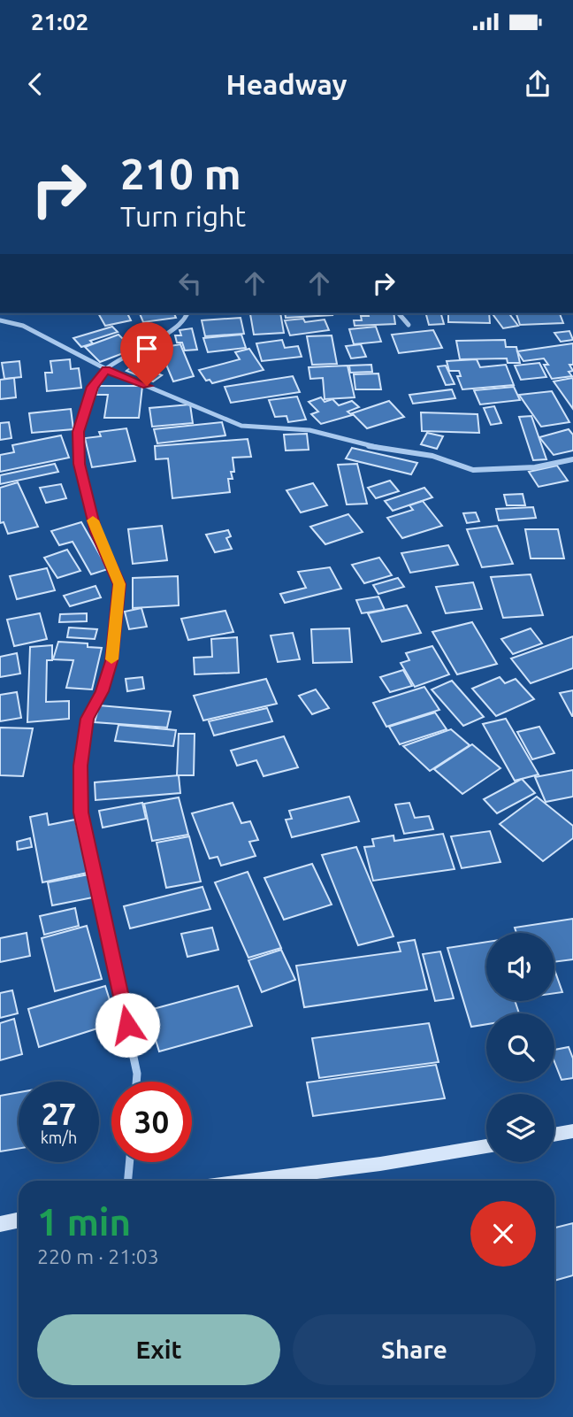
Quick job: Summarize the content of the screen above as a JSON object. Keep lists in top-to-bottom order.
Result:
{
  "page": {
    "status": "21:02",
    "header": "Headway",
    "turn": ["210 m", "Turn right"],
    "speed": "27 km/h",
    "limit": "30",
    "heading": ["1 min", "220 m · 21:03"],
    "buttons": ["Exit", "Share"]
  }
}
